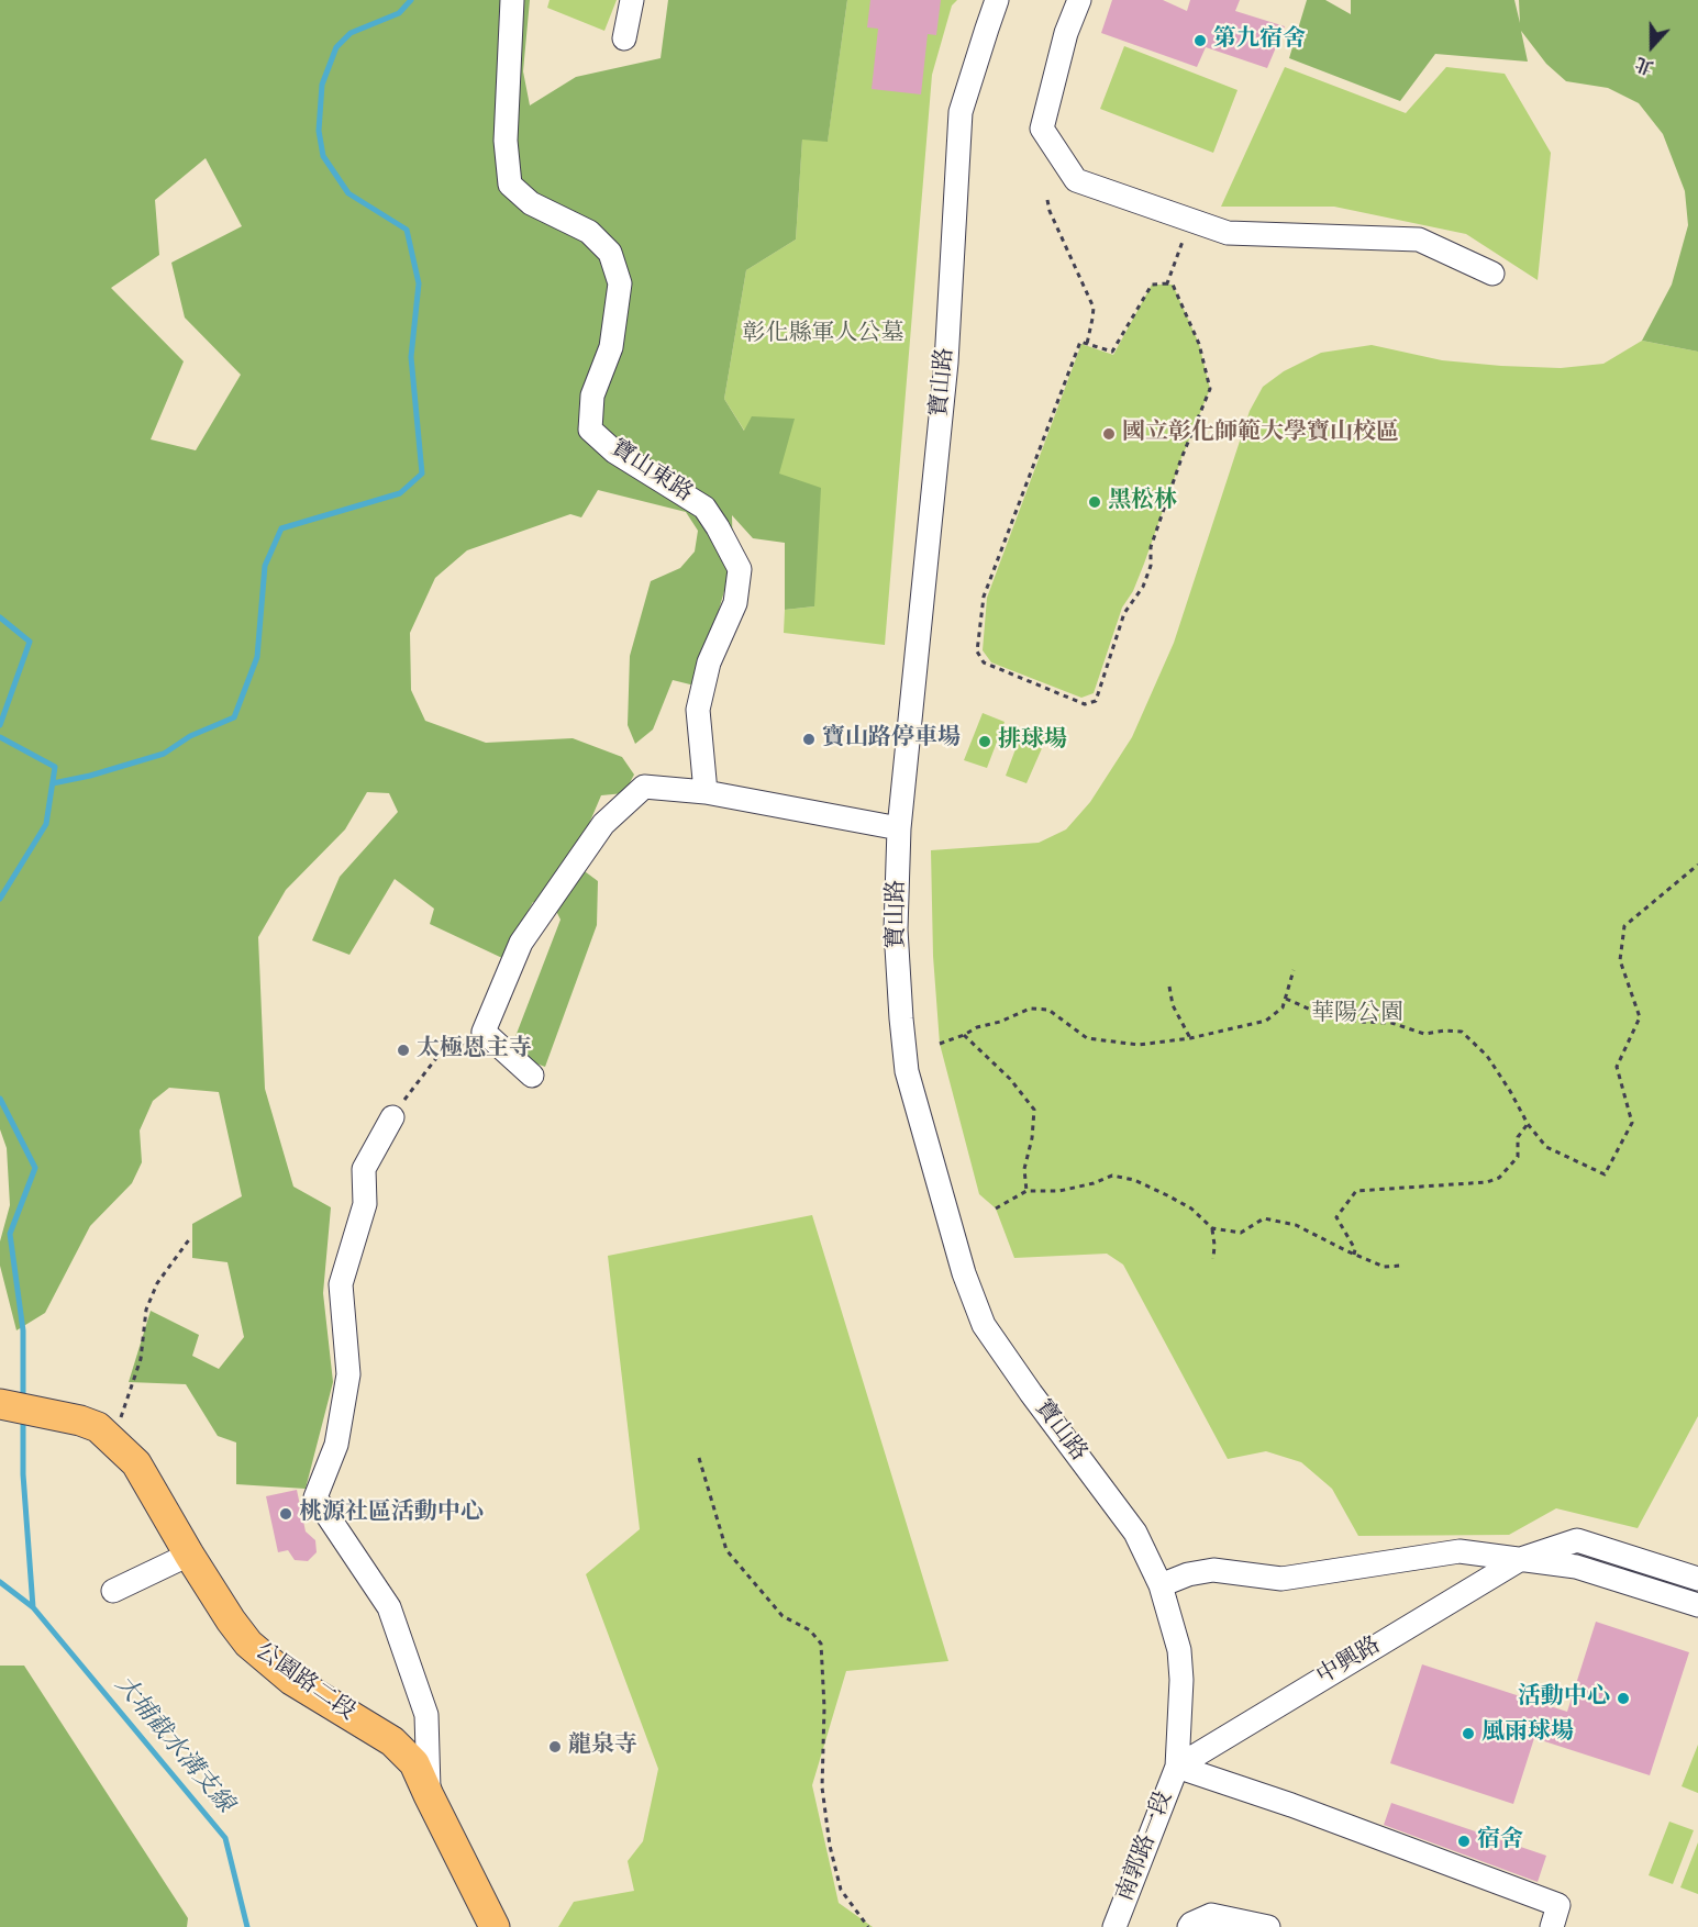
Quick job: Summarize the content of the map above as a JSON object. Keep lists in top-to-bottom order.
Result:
{
  "streets": {
    "main road": ["公園路二段"],
    "street": [
      "寶山路",
      "寶山東路",
      "中興路",
      "南郭路一段"
    ]
  },
  "crossings": [
    ["寶山路", "中興路"],
    ["寶山路", "南郭路一段"],
    ["中興路", "南郭路一段"]
  ],
  "water": ["大埔截水溝支線"],
  "parks": ["彰化縣軍人公墓", "華陽公園"],
  "places": [
    "第九宿舍",
    "國立彰化師範大學寶山校區",
    "黑松林",
    "寶山路停車場",
    "排球場",
    "太極恩主寺",
    "桃源社區活動中心",
    "活動中心",
    "風雨球場",
    "龍泉寺",
    "宿舍"
  ],
  "north": "bottom"
}
